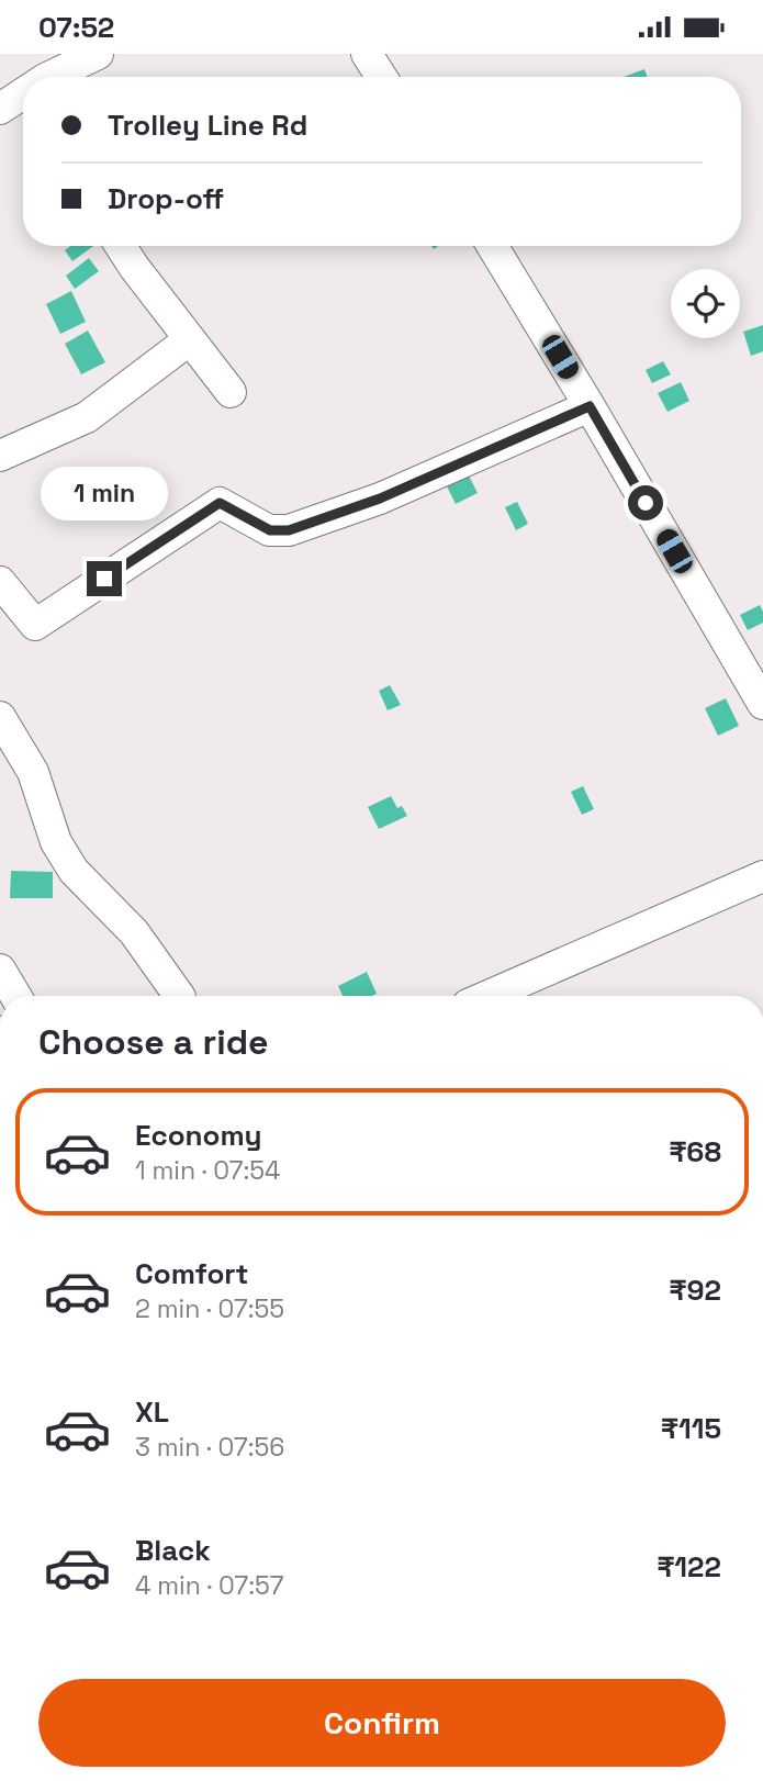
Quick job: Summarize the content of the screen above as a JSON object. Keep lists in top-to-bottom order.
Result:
{
  "page": {
    "status": "07:52",
    "banner": ["Trolley Line Rd", "Drop-off"],
    "bubble": "1 min",
    "heading": "Choose a ride",
    "list": [
      {
        "name": "Economy",
        "note": "1 min · 07:54",
        "value": "₹68"
      },
      {
        "name": "Comfort",
        "note": "2 min · 07:55",
        "value": "₹92"
      },
      {
        "name": "XL",
        "note": "3 min · 07:56",
        "value": "₹115"
      },
      {
        "name": "Black",
        "note": "4 min · 07:57",
        "value": "₹122"
      }
    ],
    "buttons": "Confirm"
  }
}
